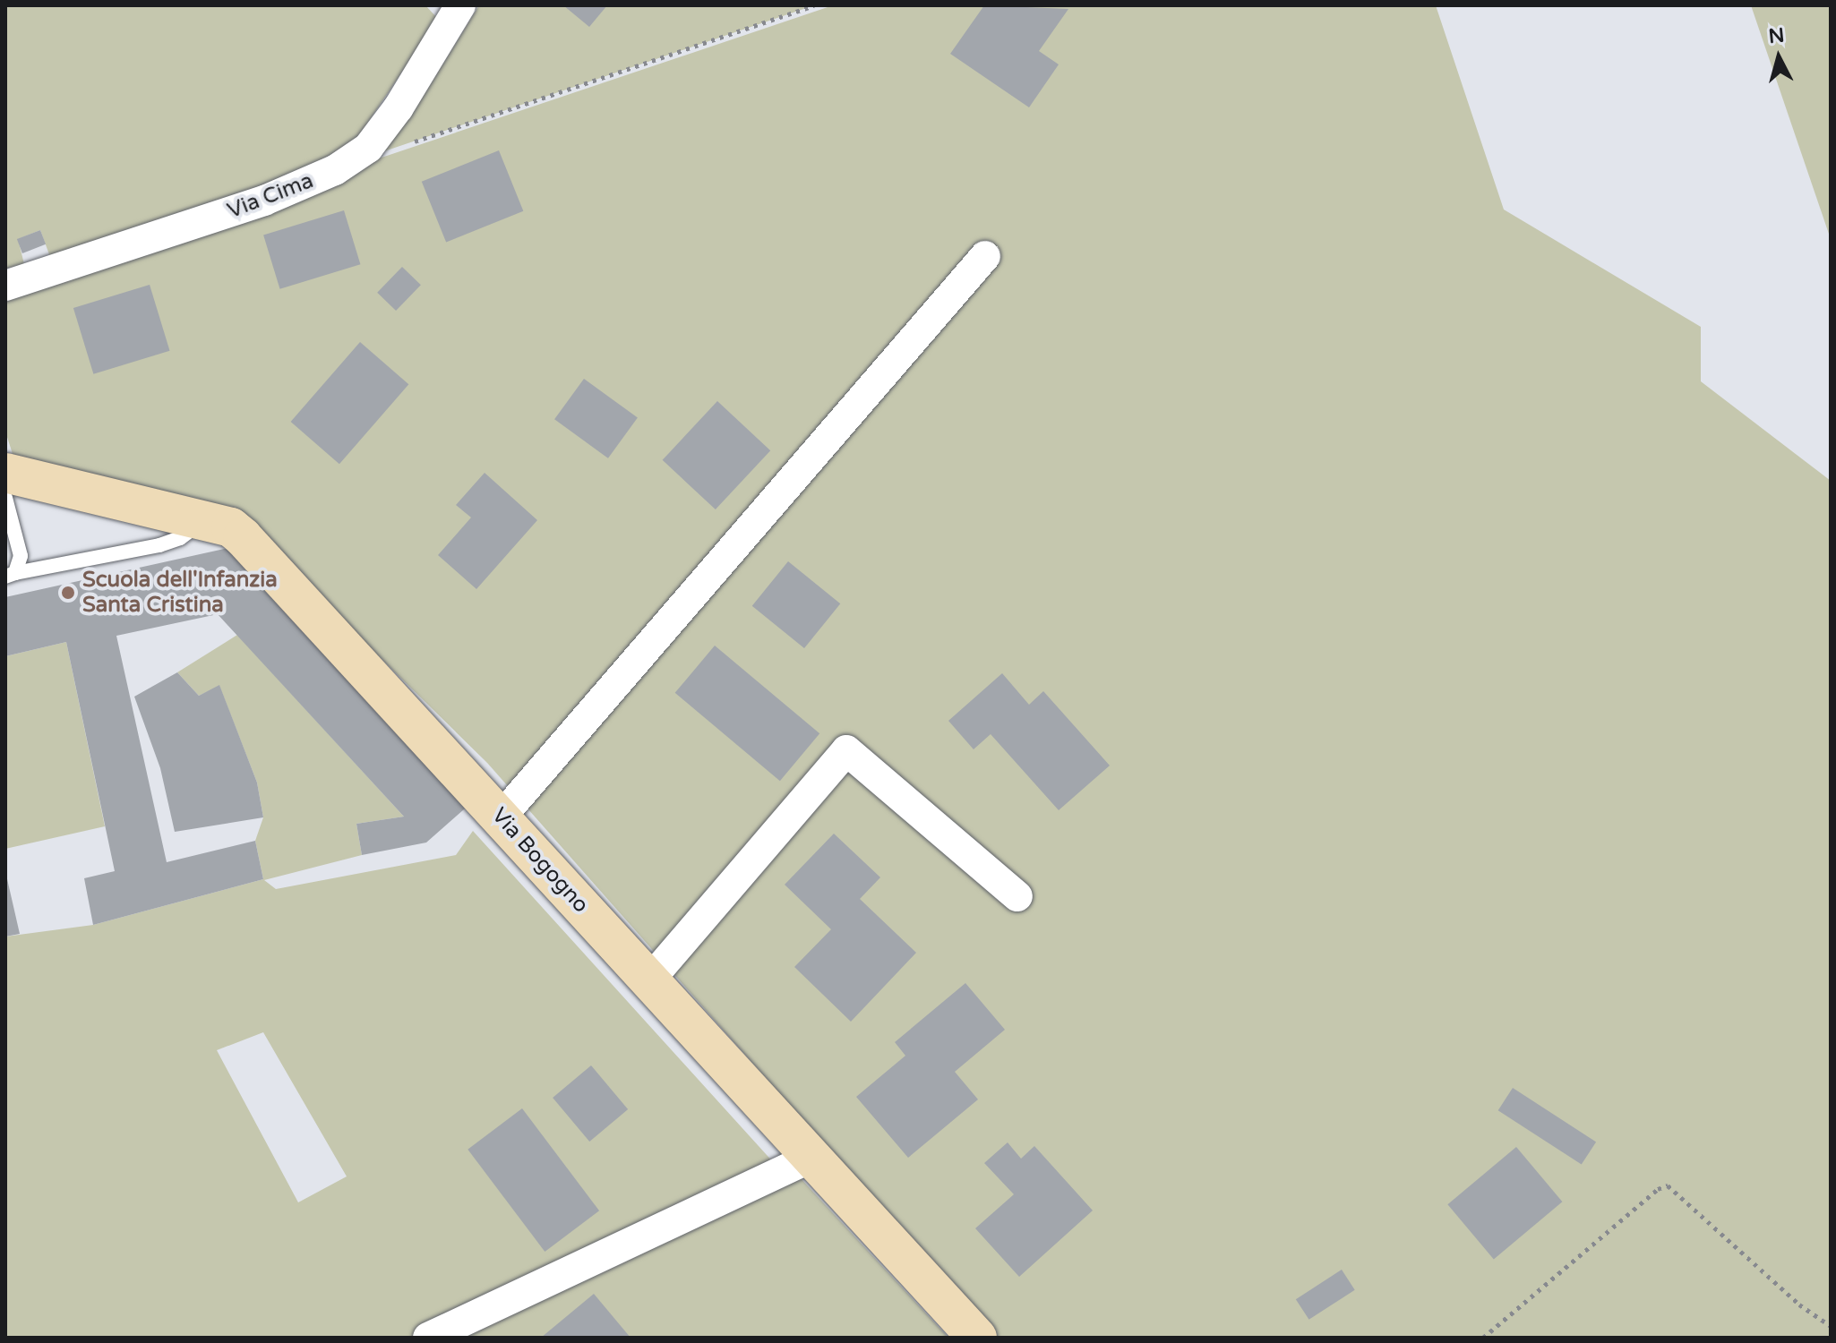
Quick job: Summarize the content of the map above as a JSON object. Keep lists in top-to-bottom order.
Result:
{
  "streets": {
    "main road": ["Via Bogogno"],
    "street": ["Via Cima"]
  },
  "places": ["Scuola dell'Infanzia Santa Cristina"],
  "north": "top"
}
